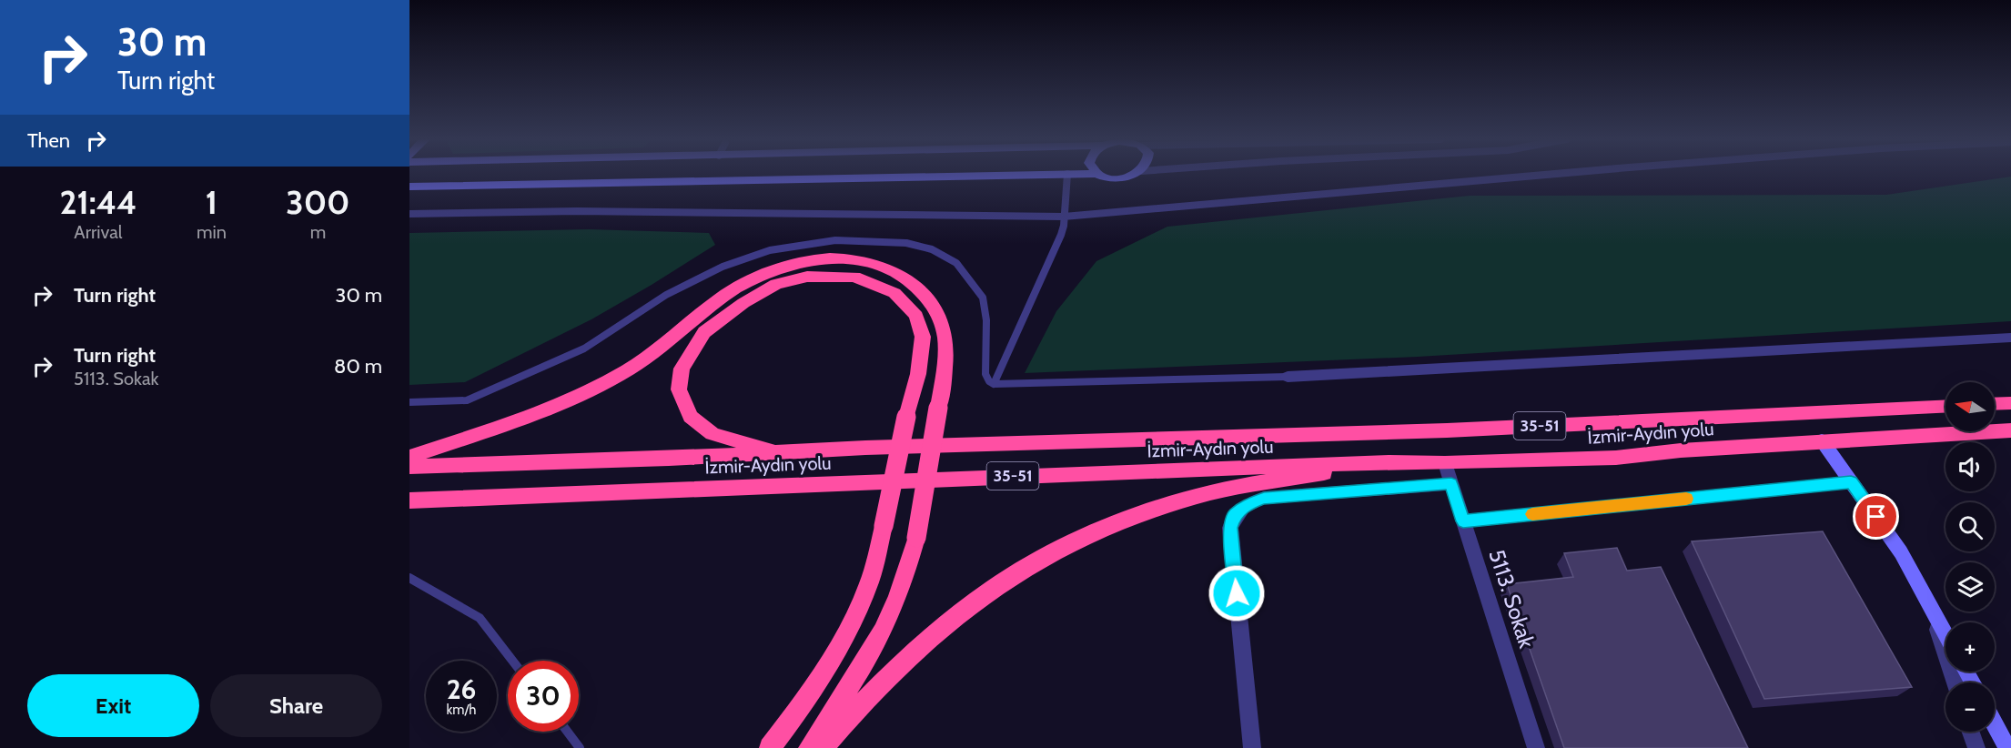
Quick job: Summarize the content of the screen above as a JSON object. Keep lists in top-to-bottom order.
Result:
{
  "streets": {
    "highway": ["35-51", "İzmir-Aydın yolu"],
    "street": ["5113. Sokak"]
  },
  "crossings": [
    ["İzmir-Aydın yolu", "5113. Sokak"]
  ],
  "north": "left",
  "page": {
    "turn": ["30 m", "Turn right"],
    "then": "Then",
    "eta": [
      "21:44",
      "Arrival",
      "1",
      "min",
      "300",
      "m"
    ],
    "list": [
      {
        "name": "Turn right",
        "value": "30 m"
      },
      {
        "name": "Turn right",
        "note": "5113. Sokak",
        "value": "80 m"
      }
    ],
    "map_buttons": ["+", "−"],
    "speed": "26 km/h",
    "limit": "30",
    "buttons": ["Exit", "Share"]
  }
}
